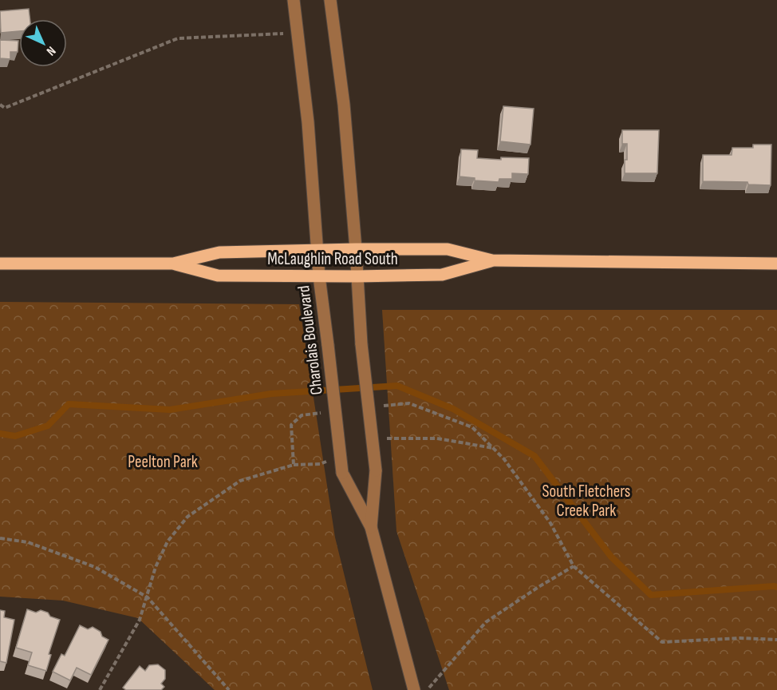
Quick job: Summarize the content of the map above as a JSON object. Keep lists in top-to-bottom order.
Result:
{
  "streets": {
    "main road": ["McLaughlin Road South"],
    "street": ["Charolais Boulevard"]
  },
  "crossings": [
    ["McLaughlin Road South", "Charolais Boulevard"]
  ],
  "parks": ["Peelton Park", "South Fletchers Creek Park"],
  "north": "bottom right"
}
